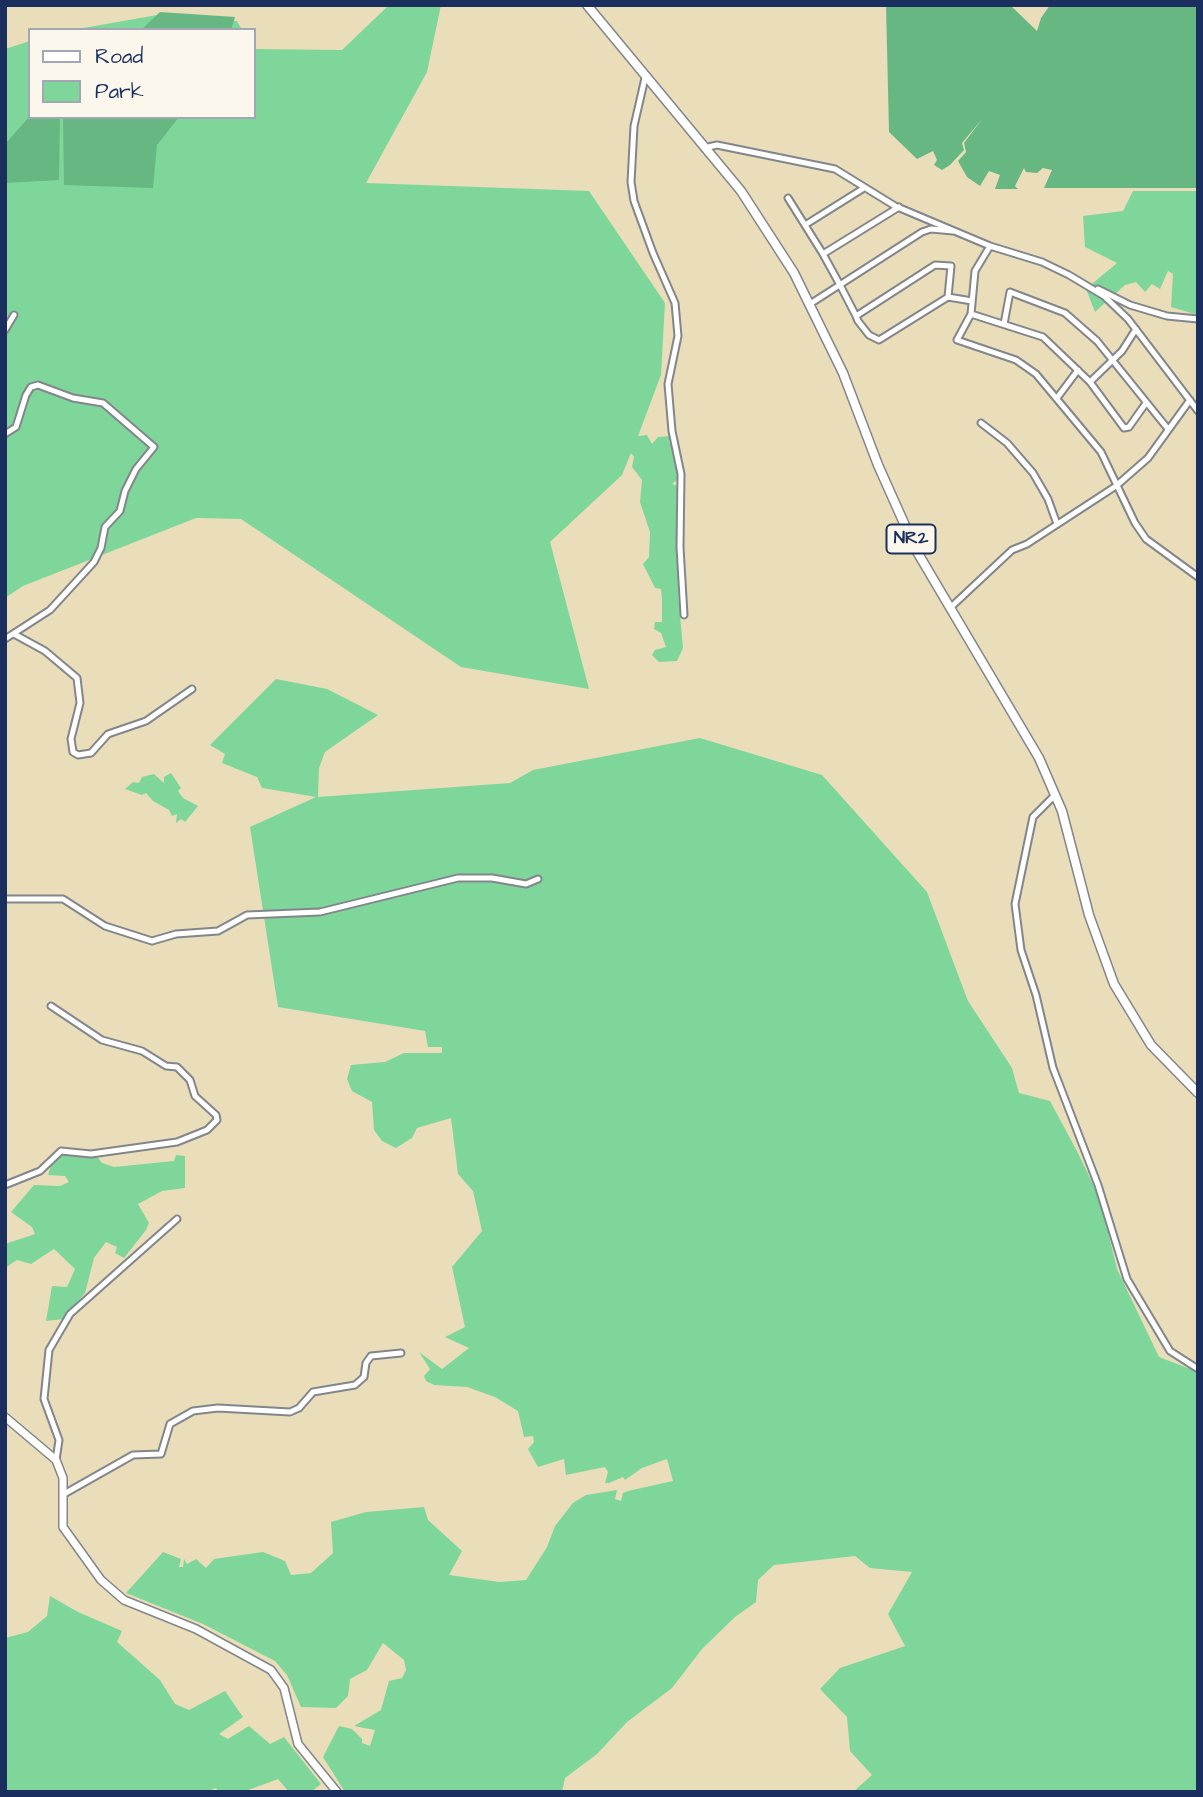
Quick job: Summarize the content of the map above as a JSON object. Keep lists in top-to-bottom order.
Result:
{
  "streets": {
    "highway": ["NR2"]
  },
  "legend": ["Road", "Park"]
}
